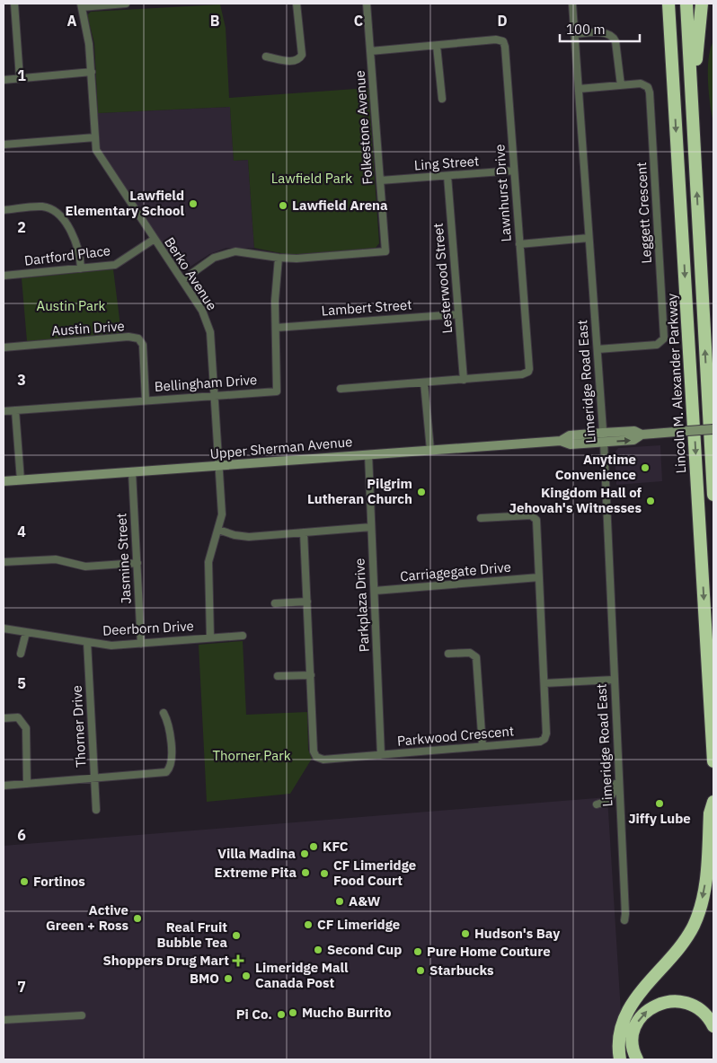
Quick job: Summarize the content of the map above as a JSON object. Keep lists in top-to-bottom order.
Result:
{
  "streets": {
    "highway": ["Lincoln M. Alexander Parkway"],
    "main road": ["Upper Sherman Avenue"],
    "street": [
      "Folkestone Avenue",
      "Ling Street",
      "Lawnhurst Drive",
      "Leggett Crescent",
      "Dartford Place",
      "Berko Avenue",
      "Lesterwood Street",
      "Lambert Street",
      "Austin Drive",
      "Limeridge Road East",
      "Bellingham Drive",
      "Jasmine Street",
      "Carriagegate Drive",
      "Parkplaza Drive",
      "Deerborn Drive",
      "Thorner Drive",
      "Parkwood Crescent"
    ]
  },
  "crossings": [
    ["Folkestone Avenue", "Ling Street"],
    ["Folkestone Avenue", "Lawnhurst Drive"],
    ["Folkestone Avenue", "Berko Avenue"],
    ["Folkestone Avenue", "Bellingham Drive"],
    ["Ling Street", "Lawnhurst Drive"],
    ["Ling Street", "Lesterwood Street"],
    ["Lawnhurst Drive", "Lesterwood Street"],
    ["Leggett Crescent", "Limeridge Road East"],
    ["Dartford Place", "Berko Avenue"],
    ["Berko Avenue", "Bellingham Drive"],
    ["Berko Avenue", "Upper Sherman Avenue"],
    ["Berko Avenue", "Deerborn Drive"],
    ["Lesterwood Street", "Lambert Street"],
    ["Lambert Street", "Bellingham Drive"],
    ["Austin Drive", "Bellingham Drive"],
    ["Limeridge Road East", "Upper Sherman Avenue"],
    ["Upper Sherman Avenue", "Jasmine Street"],
    ["Upper Sherman Avenue", "Parkplaza Drive"],
    ["Jasmine Street", "Deerborn Drive"],
    ["Carriagegate Drive", "Parkplaza Drive"],
    ["Carriagegate Drive", "Parkwood Crescent"],
    ["Parkplaza Drive", "Parkwood Crescent"],
    ["Deerborn Drive", "Thorner Drive"]
  ],
  "parks": ["Lawfield Park", "Austin Park", "Thorner Park"],
  "places": {
    "other": [
      "Lawfield Elementary School",
      "Lawfield Arena",
      "Anytime Convenience",
      "Pilgrim Lutheran Church",
      "Kingdom Hall of Jehovah's Witnesses",
      "Jiffy Lube",
      "KFC",
      "Villa Madina",
      "Extreme Pita",
      "CF Limeridge Food Court",
      "Fortinos",
      "A&W",
      "Active Green + Ross",
      "CF Limeridge",
      "Hudson's Bay",
      "Real Fruit Bubble Tea",
      "Second Cup",
      "Pure Home Couture",
      "Starbucks",
      "Limeridge Mall Canada Post",
      "BMO",
      "Mucho Burrito",
      "Pi Co."
    ],
    "health": ["Shoppers Drug Mart"]
  },
  "scale_bar": "100 m",
  "grid": {
    "columns": [
      "A",
      "B",
      "C",
      "D"
    ],
    "rows": [
      "1",
      "2",
      "3",
      "4",
      "5",
      "6",
      "7"
    ]
  }
}
